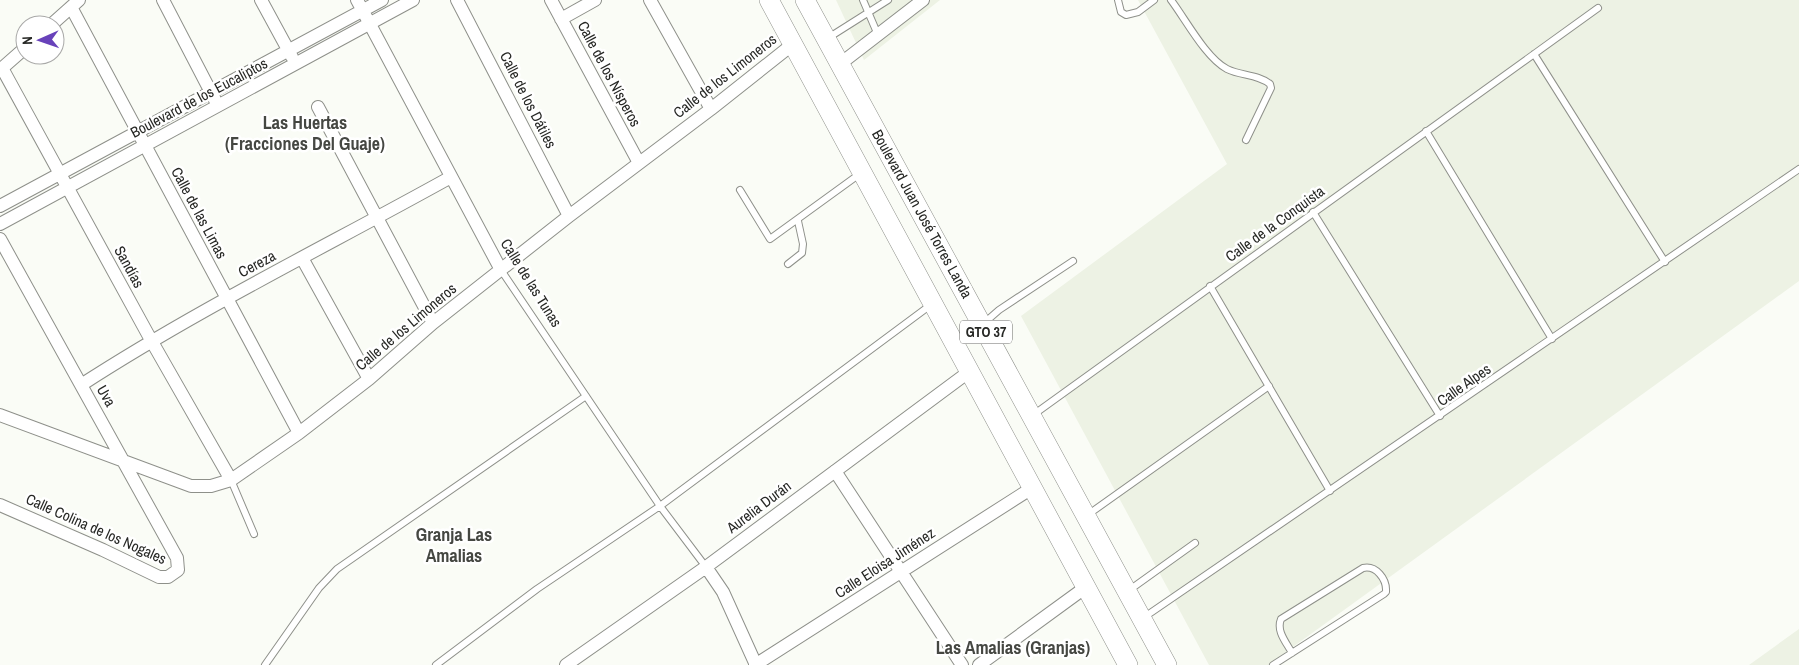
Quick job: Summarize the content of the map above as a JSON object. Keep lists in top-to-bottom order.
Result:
{
  "streets": {
    "main road": ["Boulevard Juan José Torres Landa", "GTO 37"],
    "street": [
      "Calle de los Nísperos",
      "Calle de los Limoneros",
      "Boulevard de los Eucaliptos",
      "Calle de los Dátiles",
      "Calle de las Limas",
      "Cereza",
      "Sandías",
      "Calle de las Tunas",
      "Uva",
      "Aurelia Durán",
      "Calle Colina de los Nogales",
      "Calle Eloisa Jiménez"
    ],
    "lane": ["Calle de la Conquista", "Calle Alpes"]
  },
  "crossings": [
    ["Calle de los Nísperos", "Calle de los Limoneros"],
    ["Calle de los Limoneros", "Calle de los Dátiles"],
    ["Calle de los Limoneros", "Calle de las Limas"],
    ["Calle de los Limoneros", "Sandías"],
    ["Calle de los Limoneros", "Calle de las Tunas"],
    ["Calle de los Limoneros", "GTO 37"],
    ["Calle de los Limoneros", "Uva"],
    ["Boulevard de los Eucaliptos", "Calle de las Limas"],
    ["Boulevard de los Eucaliptos", "Sandías"],
    ["Boulevard de los Eucaliptos", "Calle de las Tunas"],
    ["Calle de las Limas", "Cereza"],
    ["Boulevard Juan José Torres Landa", "Calle de la Conquista"],
    ["Boulevard Juan José Torres Landa", "Calle Alpes"],
    ["Cereza", "Sandías"],
    ["Cereza", "Calle de las Tunas"],
    ["Cereza", "Uva"],
    ["Calle de las Tunas", "Aurelia Durán"],
    ["GTO 37", "Aurelia Durán"],
    ["GTO 37", "Calle Eloisa Jiménez"],
    ["Uva", "Calle Colina de los Nogales"]
  ],
  "districts": ["Las Huertas (Fracciones Del Guaje)", "Granja Las Amalias", "Las Amalias (Granjas)"],
  "north": "left"
}
